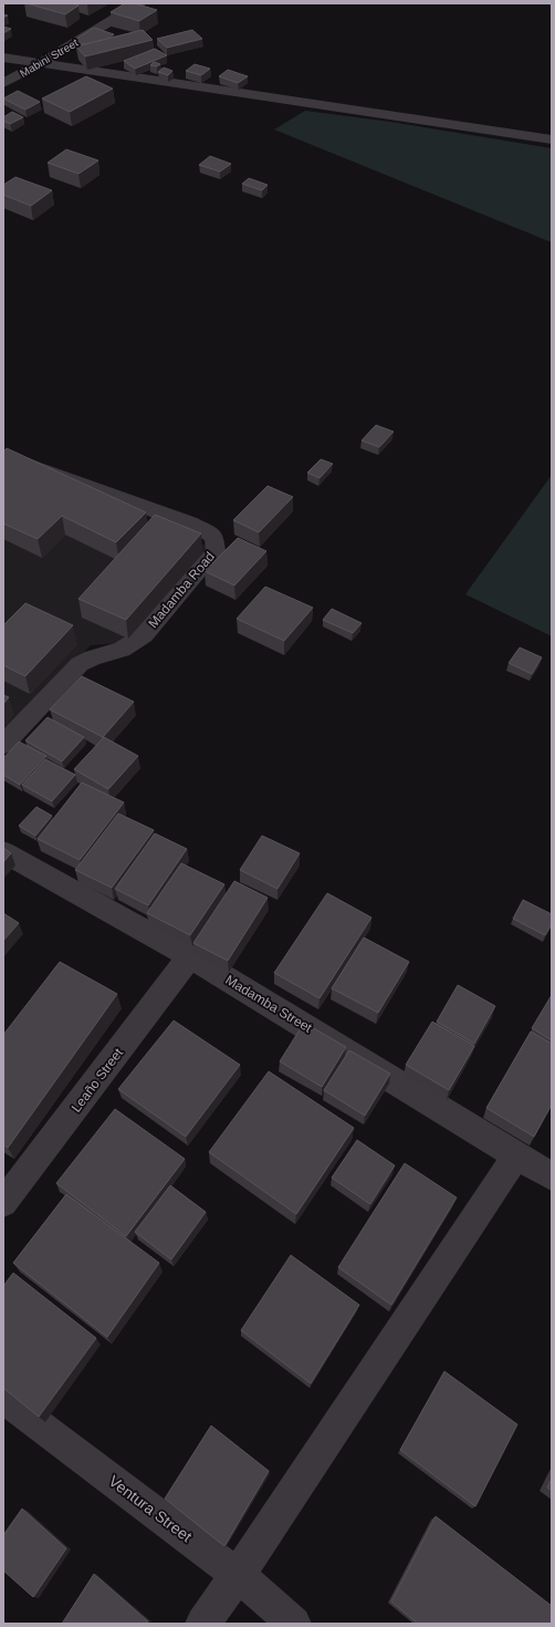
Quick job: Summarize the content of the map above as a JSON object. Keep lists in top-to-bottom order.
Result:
{
  "streets": {
    "street": [
      "Mabini Street",
      "Madamba Road",
      "Madamba Street",
      "Leaño Street",
      "Ventura Street"
    ]
  },
  "crossings": [
    ["Madamba Street", "Leaño Street"]
  ]
}
